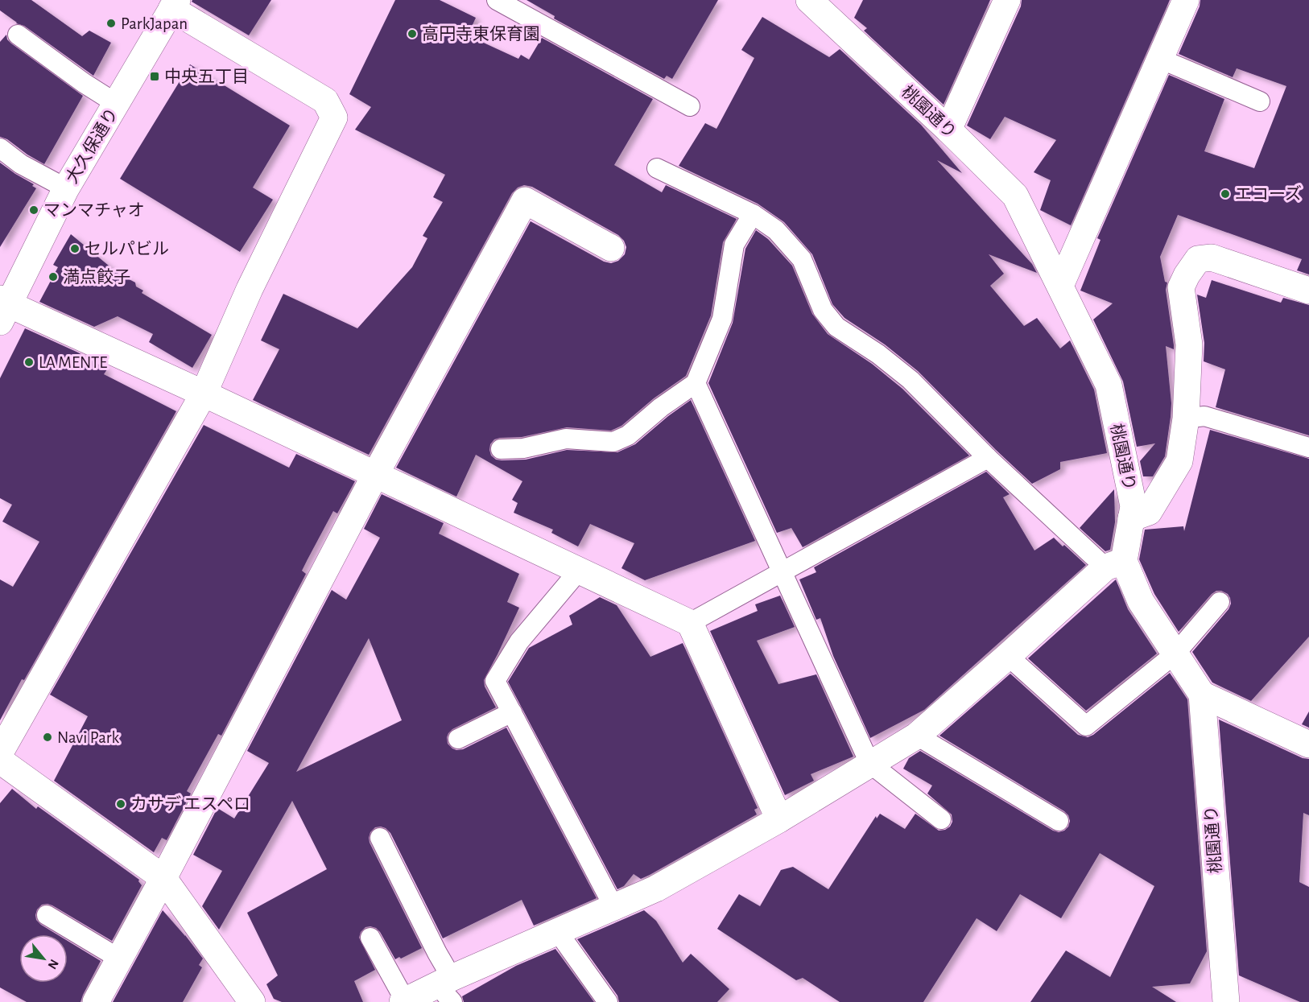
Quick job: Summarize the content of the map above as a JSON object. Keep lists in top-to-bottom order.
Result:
{
  "streets": {
    "street": ["桃園通り", "大久保通り"]
  },
  "places": {
    "other": [
      "ParkJapan",
      "高円寺東保育園",
      "エコーズ",
      "マンマチャオ",
      "セルパビル",
      "満点餃子",
      "LA MENTE",
      "Navi Park",
      "カサデ エスペロ"
    ],
    "transit": ["中央五丁目"]
  },
  "north": "bottom right"
}
